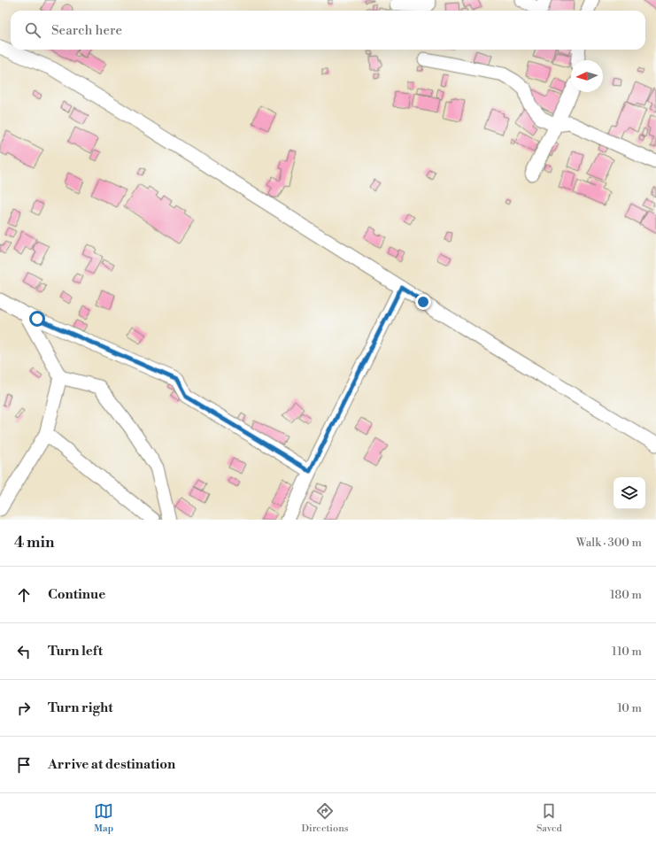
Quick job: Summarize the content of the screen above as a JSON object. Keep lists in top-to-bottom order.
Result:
{
  "north": "left",
  "page": {
    "search": "Search here",
    "heading": ["4 min", "Walk · 300 m"],
    "list": [
      ["Continue", "180 m"],
      ["Turn left", "110 m"],
      ["Turn right", "10 m"],
      "Arrive at destination"
    ],
    "nav": ["Map", "Directions", "Saved"]
  }
}
